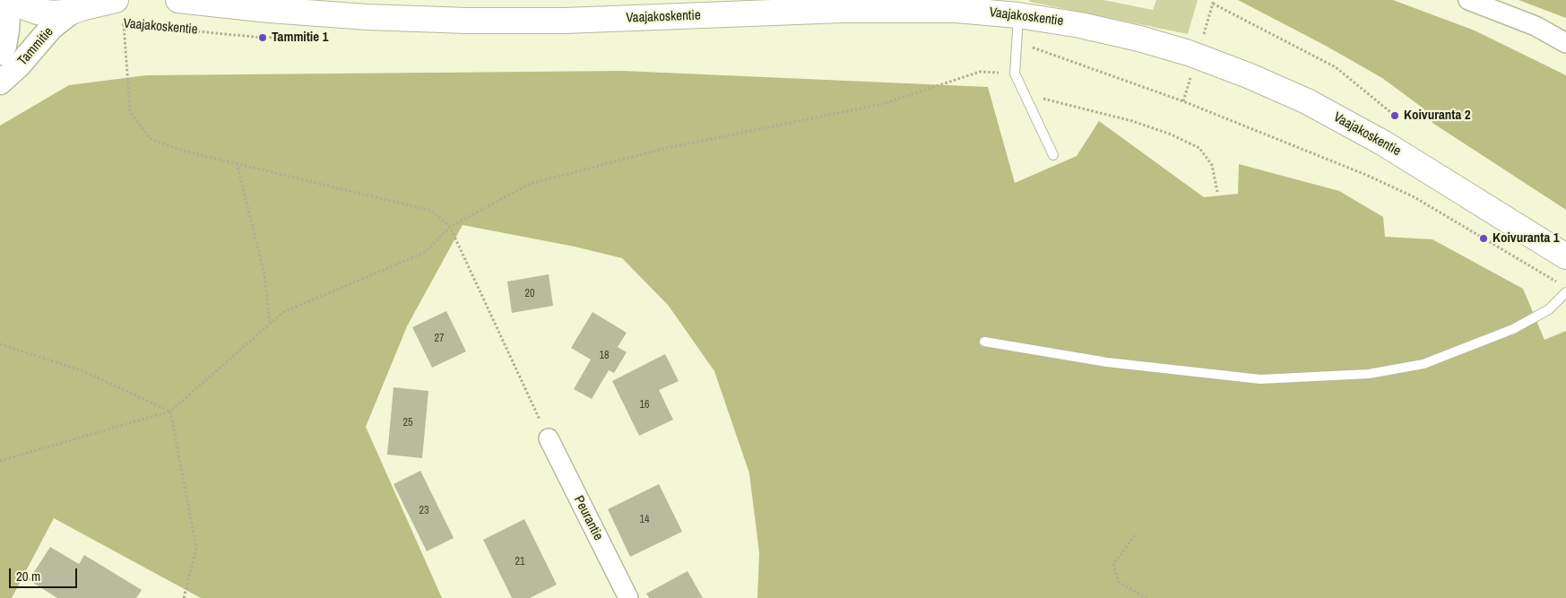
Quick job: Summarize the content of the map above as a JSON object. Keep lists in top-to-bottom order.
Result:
{
  "streets": {
    "main road": ["Vaajakoskentie"],
    "street": ["Tammitie", "Peurantie"]
  },
  "crossings": [
    ["Vaajakoskentie", "Tammitie"]
  ],
  "places": ["Tammitie 1", "Koivuranta 2", "Koivuranta 1"],
  "house_numbers": [
    "20",
    "27",
    "18",
    "16",
    "25",
    "23",
    "14",
    "21"
  ],
  "scale_bar": "20 m"
}
